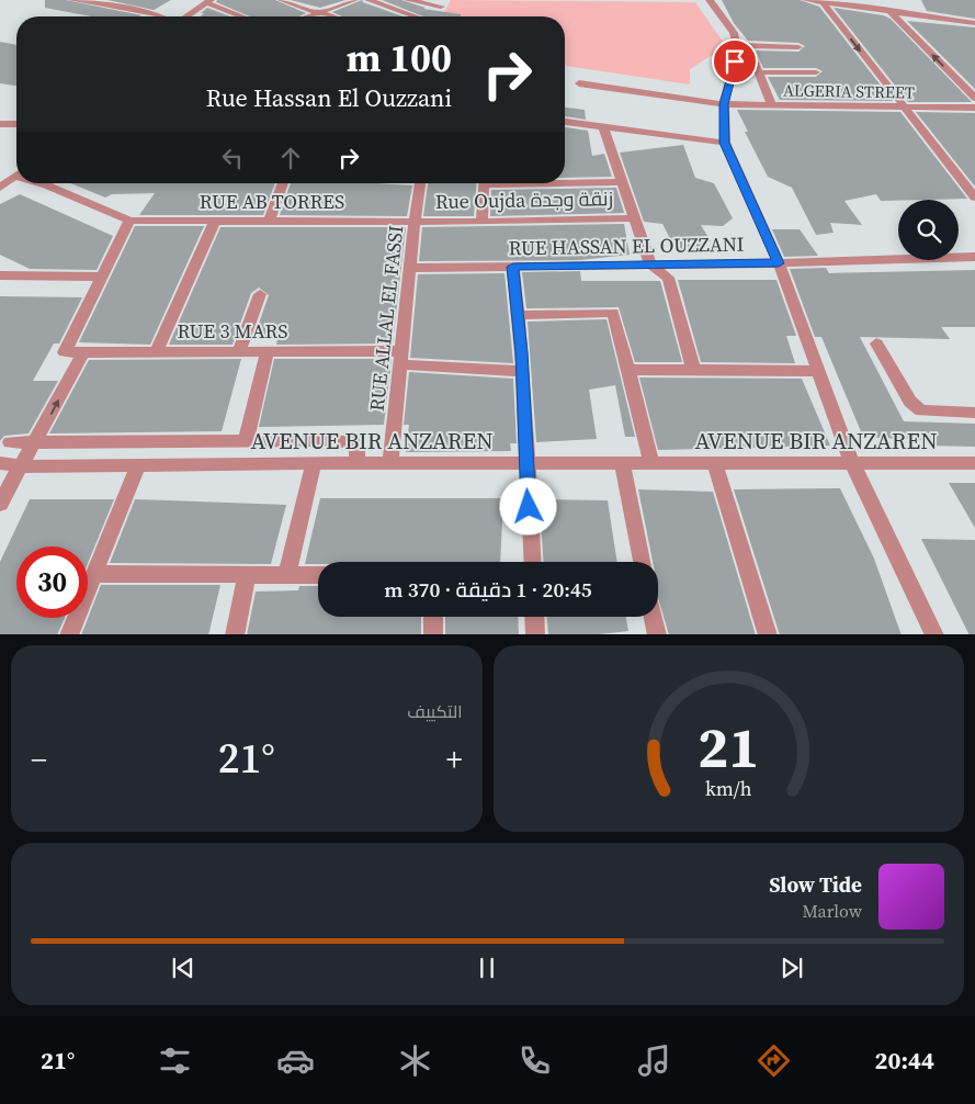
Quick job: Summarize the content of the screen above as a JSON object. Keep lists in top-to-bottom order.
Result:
{
  "streets": {
    "street": [
      "ALGERIA STREET",
      "Rue Oujda زنقة وجدة",
      "RUE AB TORRES",
      "RUE HASSAN EL OUZZANI",
      "RUE ALLAL EL FASSI",
      "RUE 3 MARS",
      "AVENUE BIR ANZAREN"
    ]
  },
  "crossings": [
    ["Rue Oujda زنقة وجدة", "RUE AB TORRES"],
    ["Rue Oujda زنقة وجدة", "RUE ALLAL EL FASSI"],
    ["RUE AB TORRES", "RUE ALLAL EL FASSI"],
    ["RUE HASSAN EL OUZZANI", "RUE ALLAL EL FASSI"],
    ["RUE ALLAL EL FASSI", "RUE 3 MARS"],
    ["RUE ALLAL EL FASSI", "AVENUE BIR ANZAREN"]
  ],
  "page": {
    "turn": ["100 m", "Rue Hassan El Ouzzani"],
    "limit": "30",
    "trip": "20:45 · 1 دقيقة · 370 m",
    "tile": "التكييف",
    "heat": ["−", "21°", "+"],
    "song": ["Slow Tide", "Marlow"],
    "tabs": ["20:44", "21°"],
    "gauge": ["21", "km/h"]
  }
}
